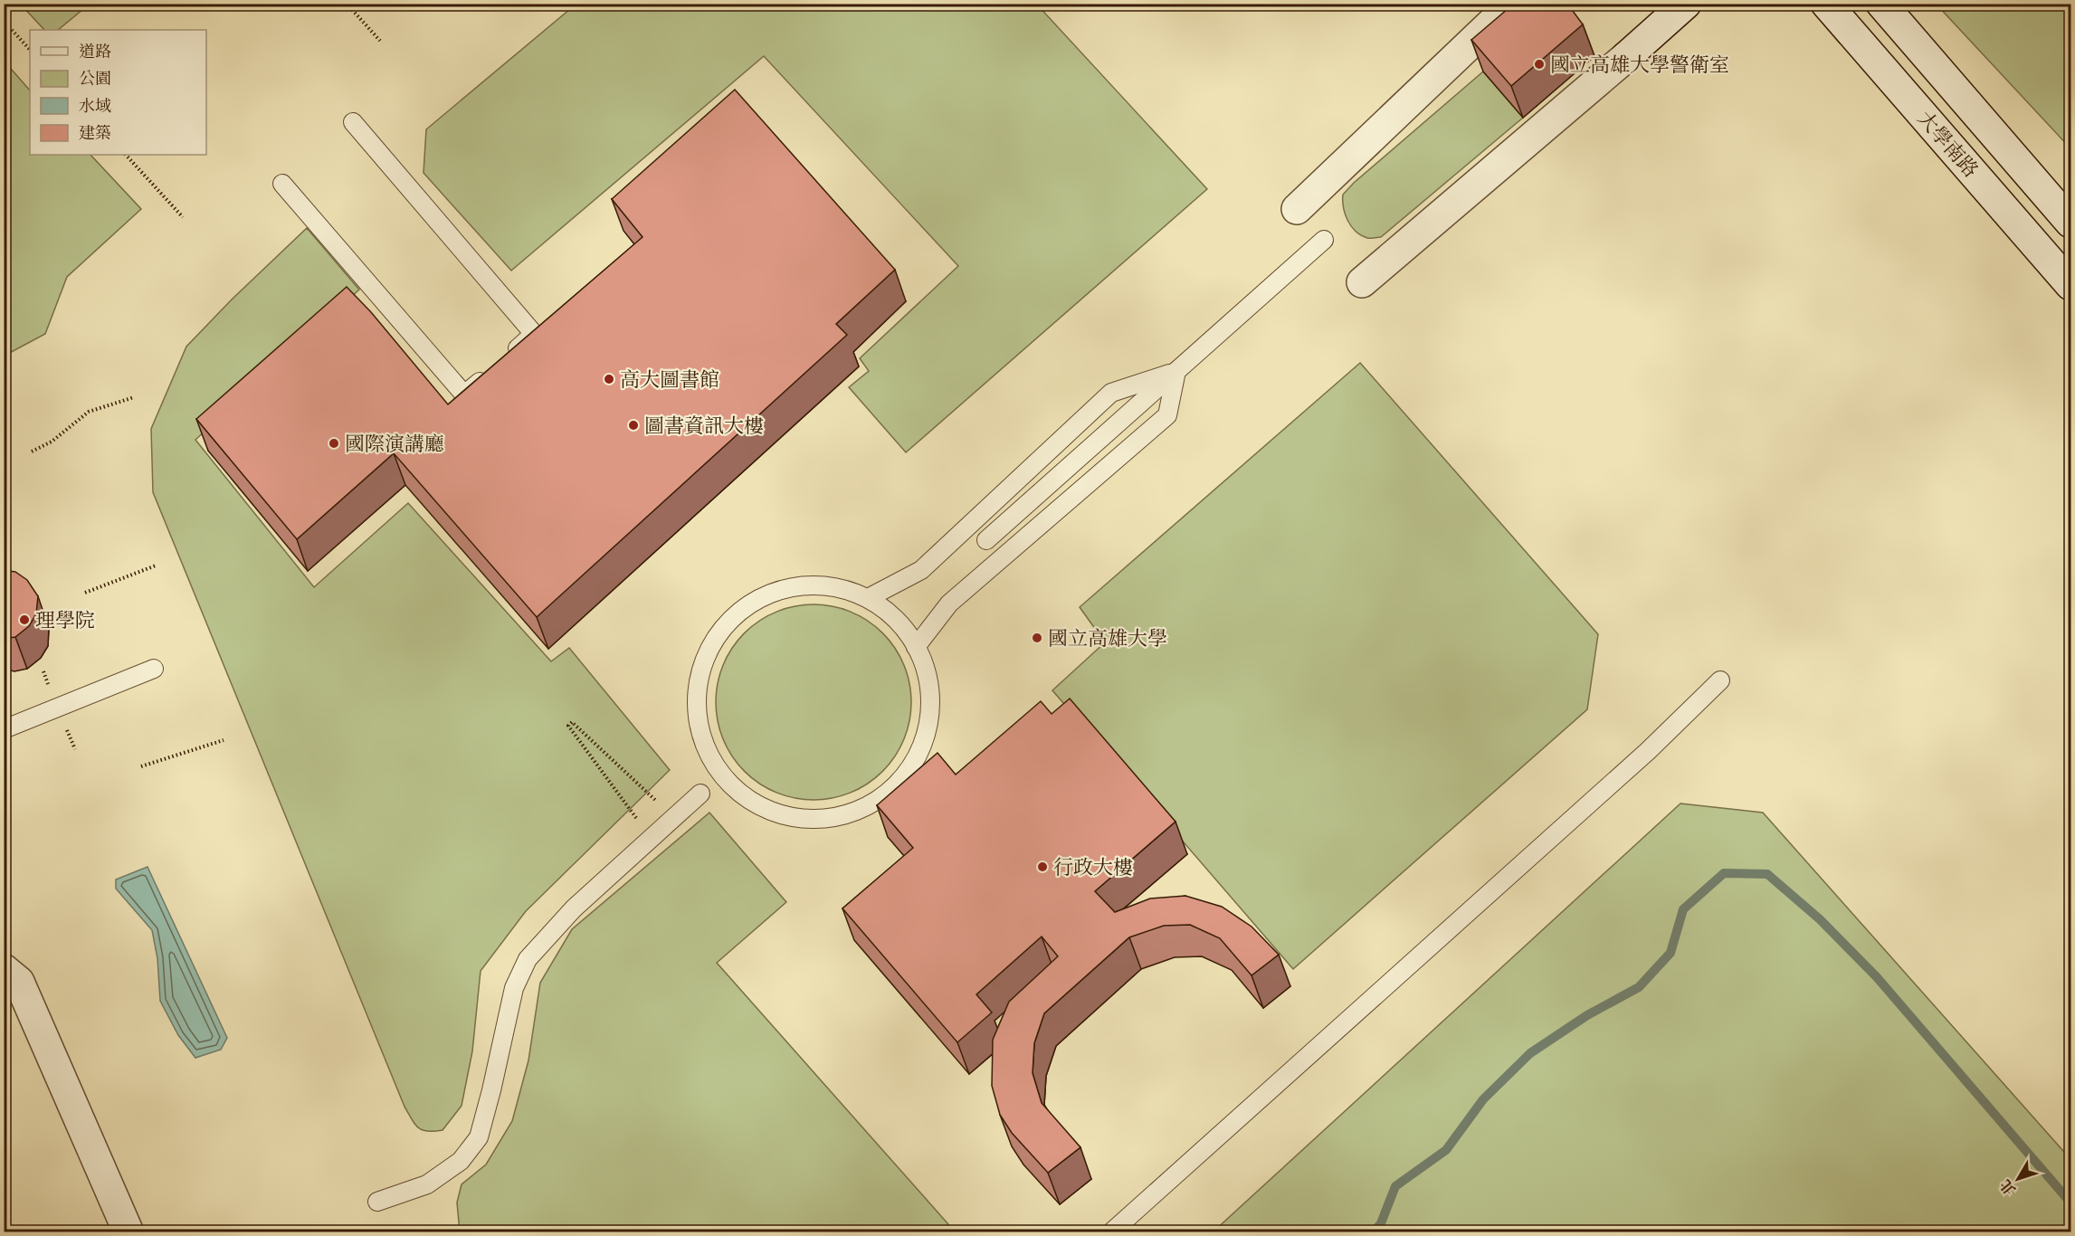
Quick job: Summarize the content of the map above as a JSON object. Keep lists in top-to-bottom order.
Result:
{
  "streets": {
    "street": ["大學南路"]
  },
  "places": [
    "國立高雄大學警衛室",
    "高大圖書館",
    "圖書資訊大樓",
    "國際演講廳",
    "理學院",
    "國立高雄大學",
    "行政大樓"
  ],
  "legend": [
    "道路",
    "公園",
    "水域",
    "建築"
  ],
  "north": "bottom left"
}
